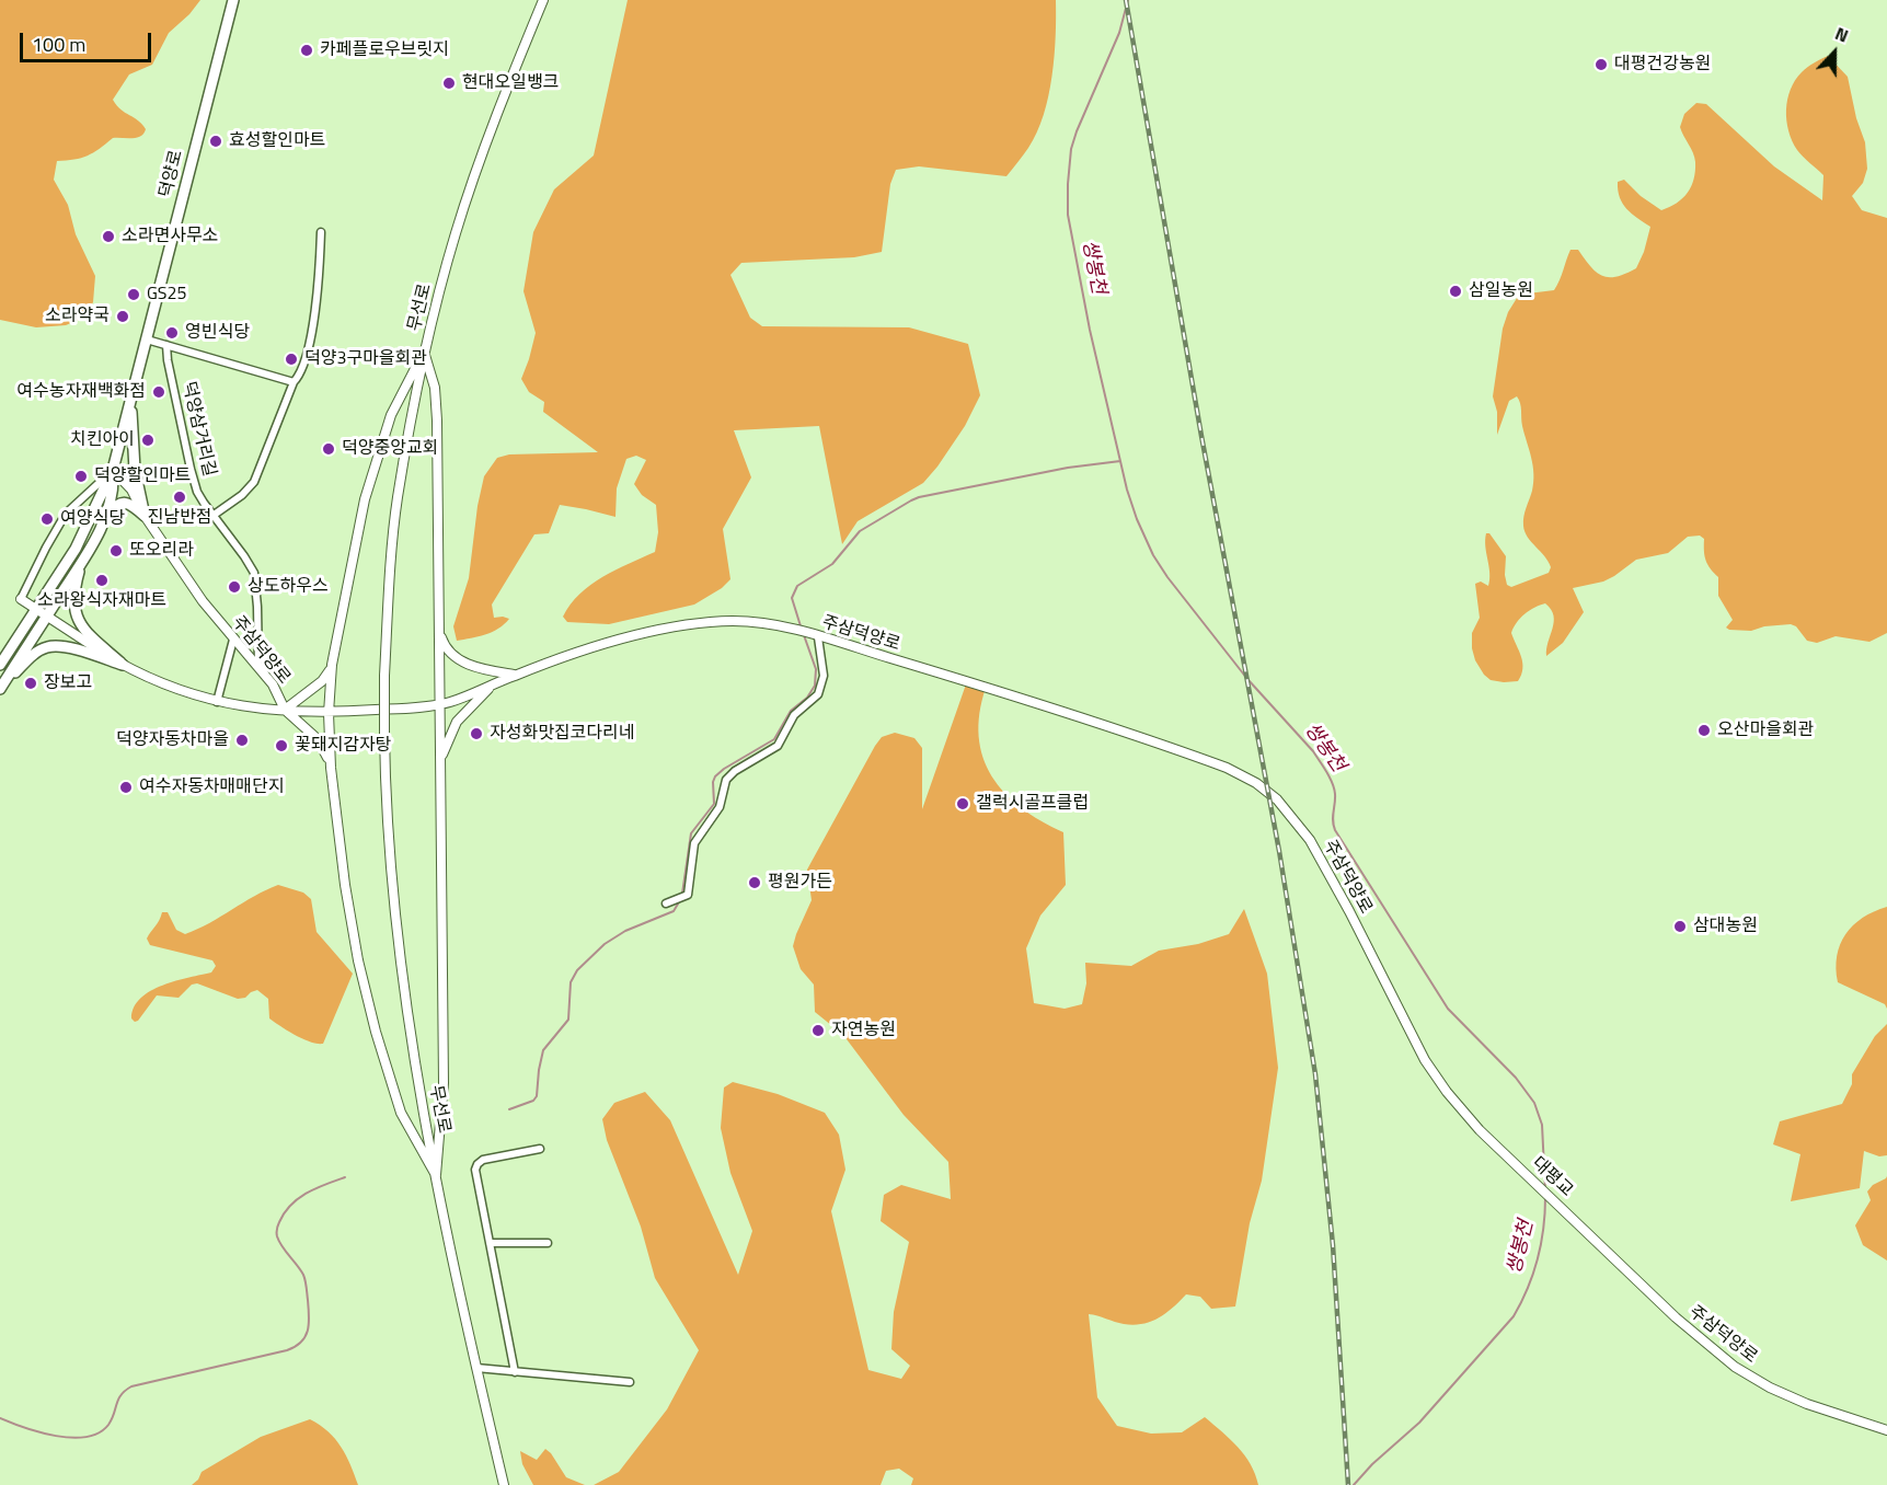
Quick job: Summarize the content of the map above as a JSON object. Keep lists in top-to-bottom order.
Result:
{
  "streets": {
    "main road": ["덕양로"],
    "street": [
      "무선로",
      "덕양삼거리길",
      "주삼덕양로",
      "대평교"
    ]
  },
  "crossings": [
    ["덕양로", "덕양삼거리길"],
    ["덕양로", "주삼덕양로"],
    ["덕양삼거리길", "주삼덕양로"],
    ["주삼덕양로", "대평교"]
  ],
  "water": ["쌍봉천"],
  "places": [
    "카페플로우브릿지",
    "대평건강농원",
    "현대오일뱅크",
    "효성할인마트",
    "소라면사무소",
    "삼일농원",
    "GS25",
    "소라약국",
    "영빈식당",
    "덕양3구마을회관",
    "여수농자재백화점",
    "치킨아이",
    "덕양중앙교회",
    "덕양할인마트",
    "진남반점",
    "여양식당",
    "또오리라",
    "소라왕식자재마트",
    "상도하우스",
    "장보고",
    "오산마을회관",
    "자성화맛집코다리네",
    "덕양자동차마을",
    "꽃돼지감자탕",
    "여수자동차매매단지",
    "갤럭시골프클럽",
    "평원가든",
    "삼대농원",
    "자연농원"
  ],
  "scale_bar": "100 m",
  "north": "top"
}
